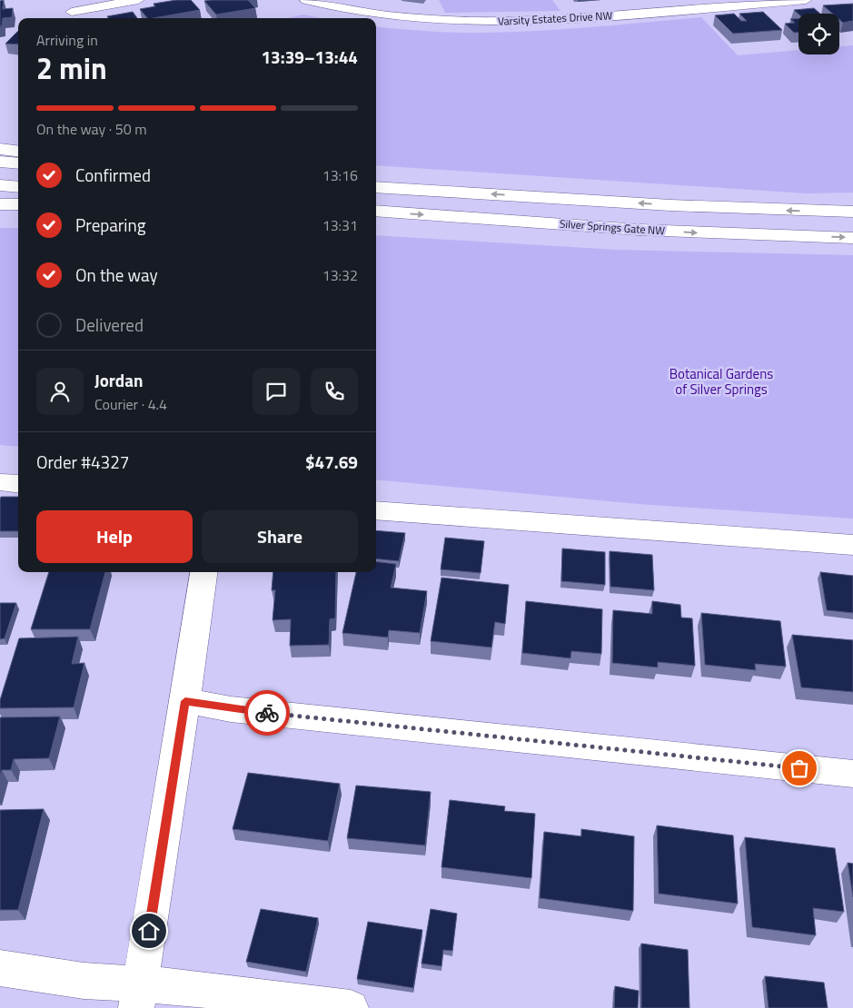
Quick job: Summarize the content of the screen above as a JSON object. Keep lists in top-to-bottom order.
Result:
{
  "streets": {
    "main road": ["Varsity Estates Drive NW", "Silver Springs Gate NW"]
  },
  "parks": ["Botanical Gardens of Silver Springs"],
  "page": {
    "heading": ["2 min", "Arriving in", "13:39–13:44"],
    "panel": [
      "Jordan",
      "Courier · 4.4",
      "Order #4327",
      "$47.69"
    ],
    "bar": "On the way · 50 m",
    "list": [
      ["Confirmed", "13:16"],
      ["Preparing", "13:31"],
      ["On the way", "13:32"],
      "Delivered"
    ],
    "buttons": ["Help", "Share"]
  }
}
